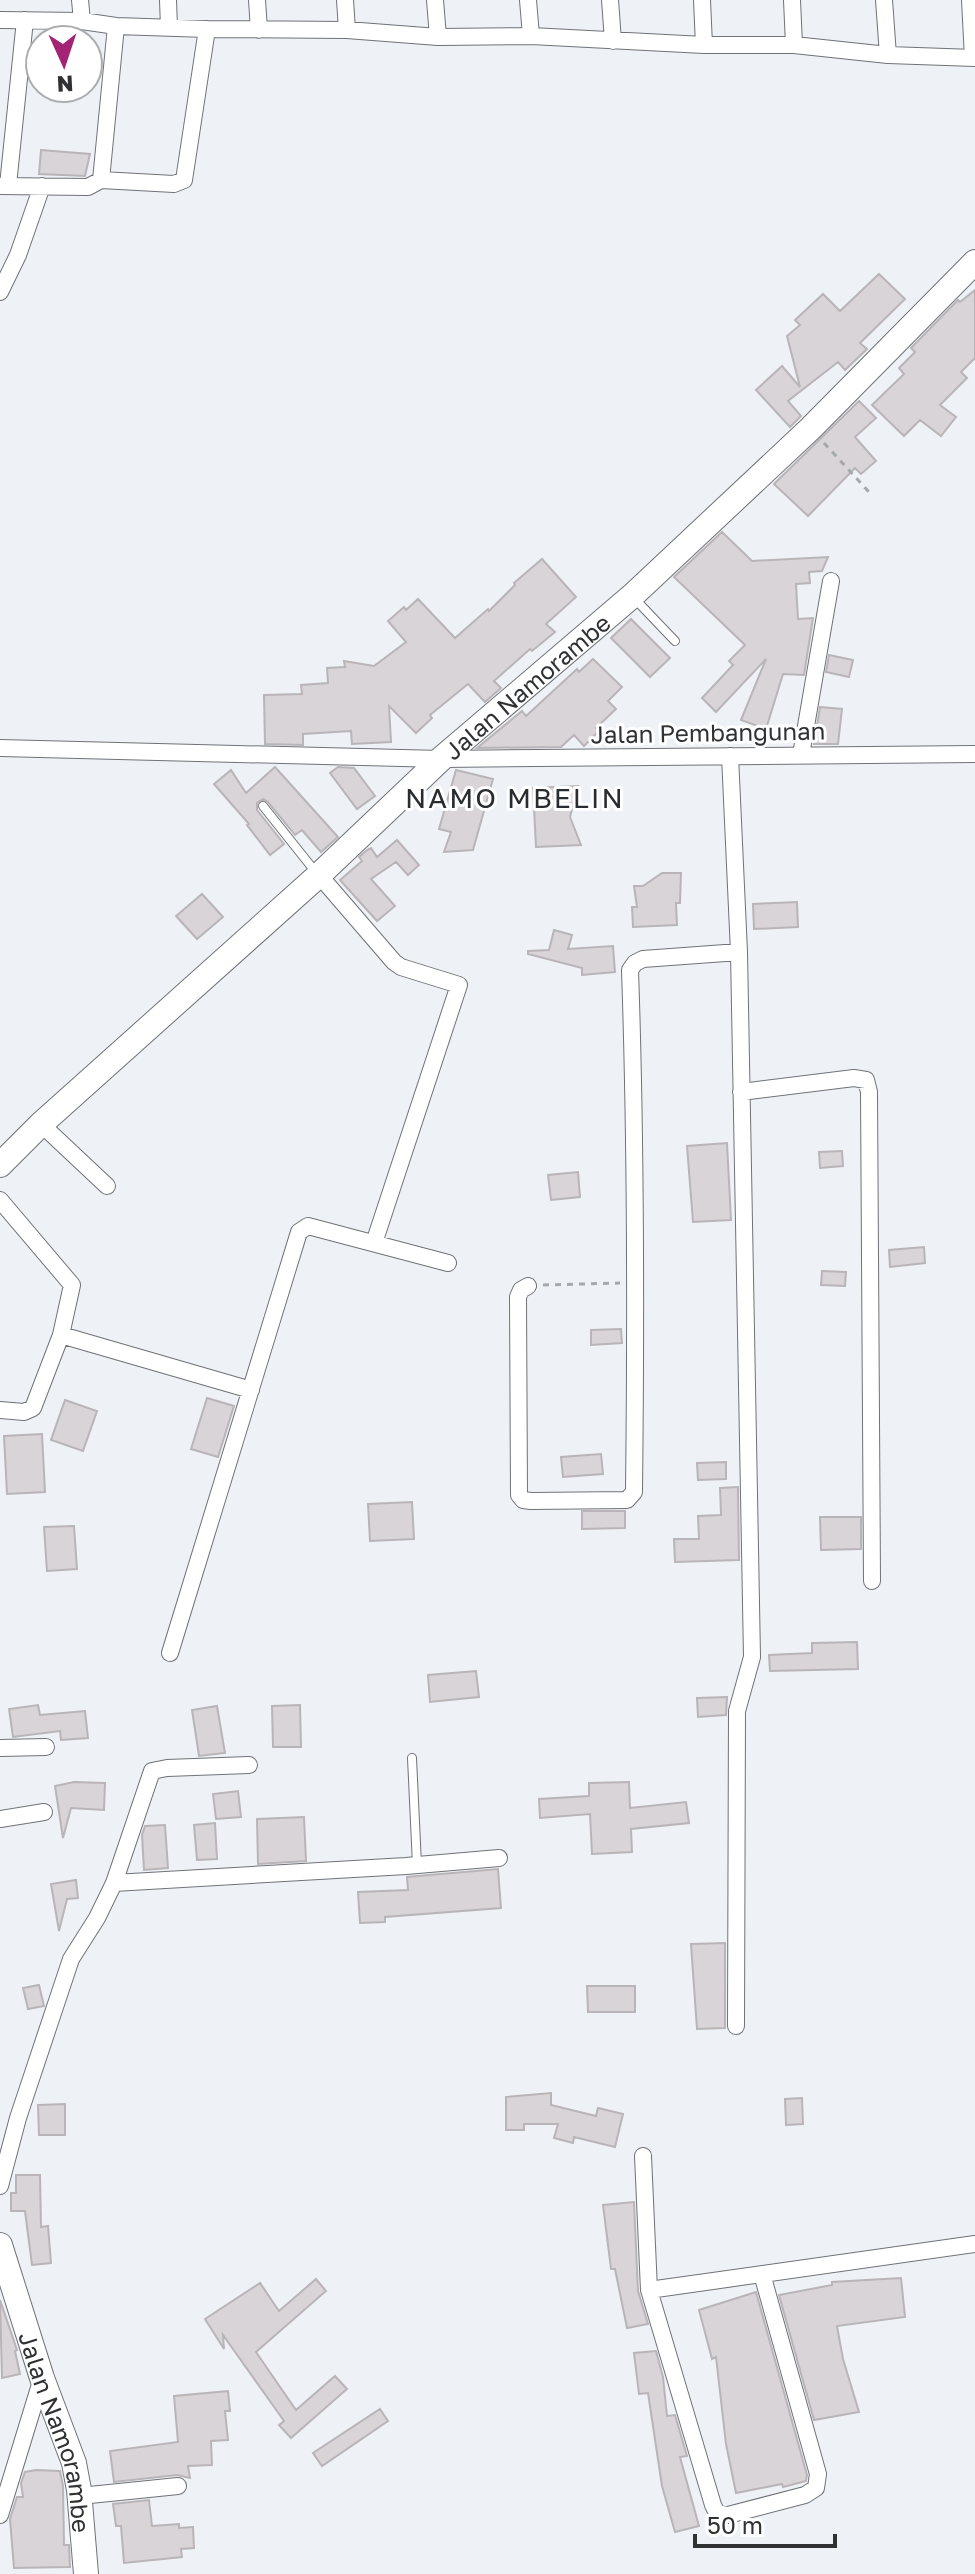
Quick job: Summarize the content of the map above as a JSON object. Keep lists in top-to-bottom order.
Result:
{
  "streets": {
    "main road": ["Jalan Namorambe"],
    "street": ["Jalan Pembangunan"]
  },
  "crossings": [
    ["Jalan Namorambe", "Jalan Pembangunan"]
  ],
  "districts": ["NAMO MBELIN"],
  "scale_bar": "50 m",
  "north": "bottom"
}
